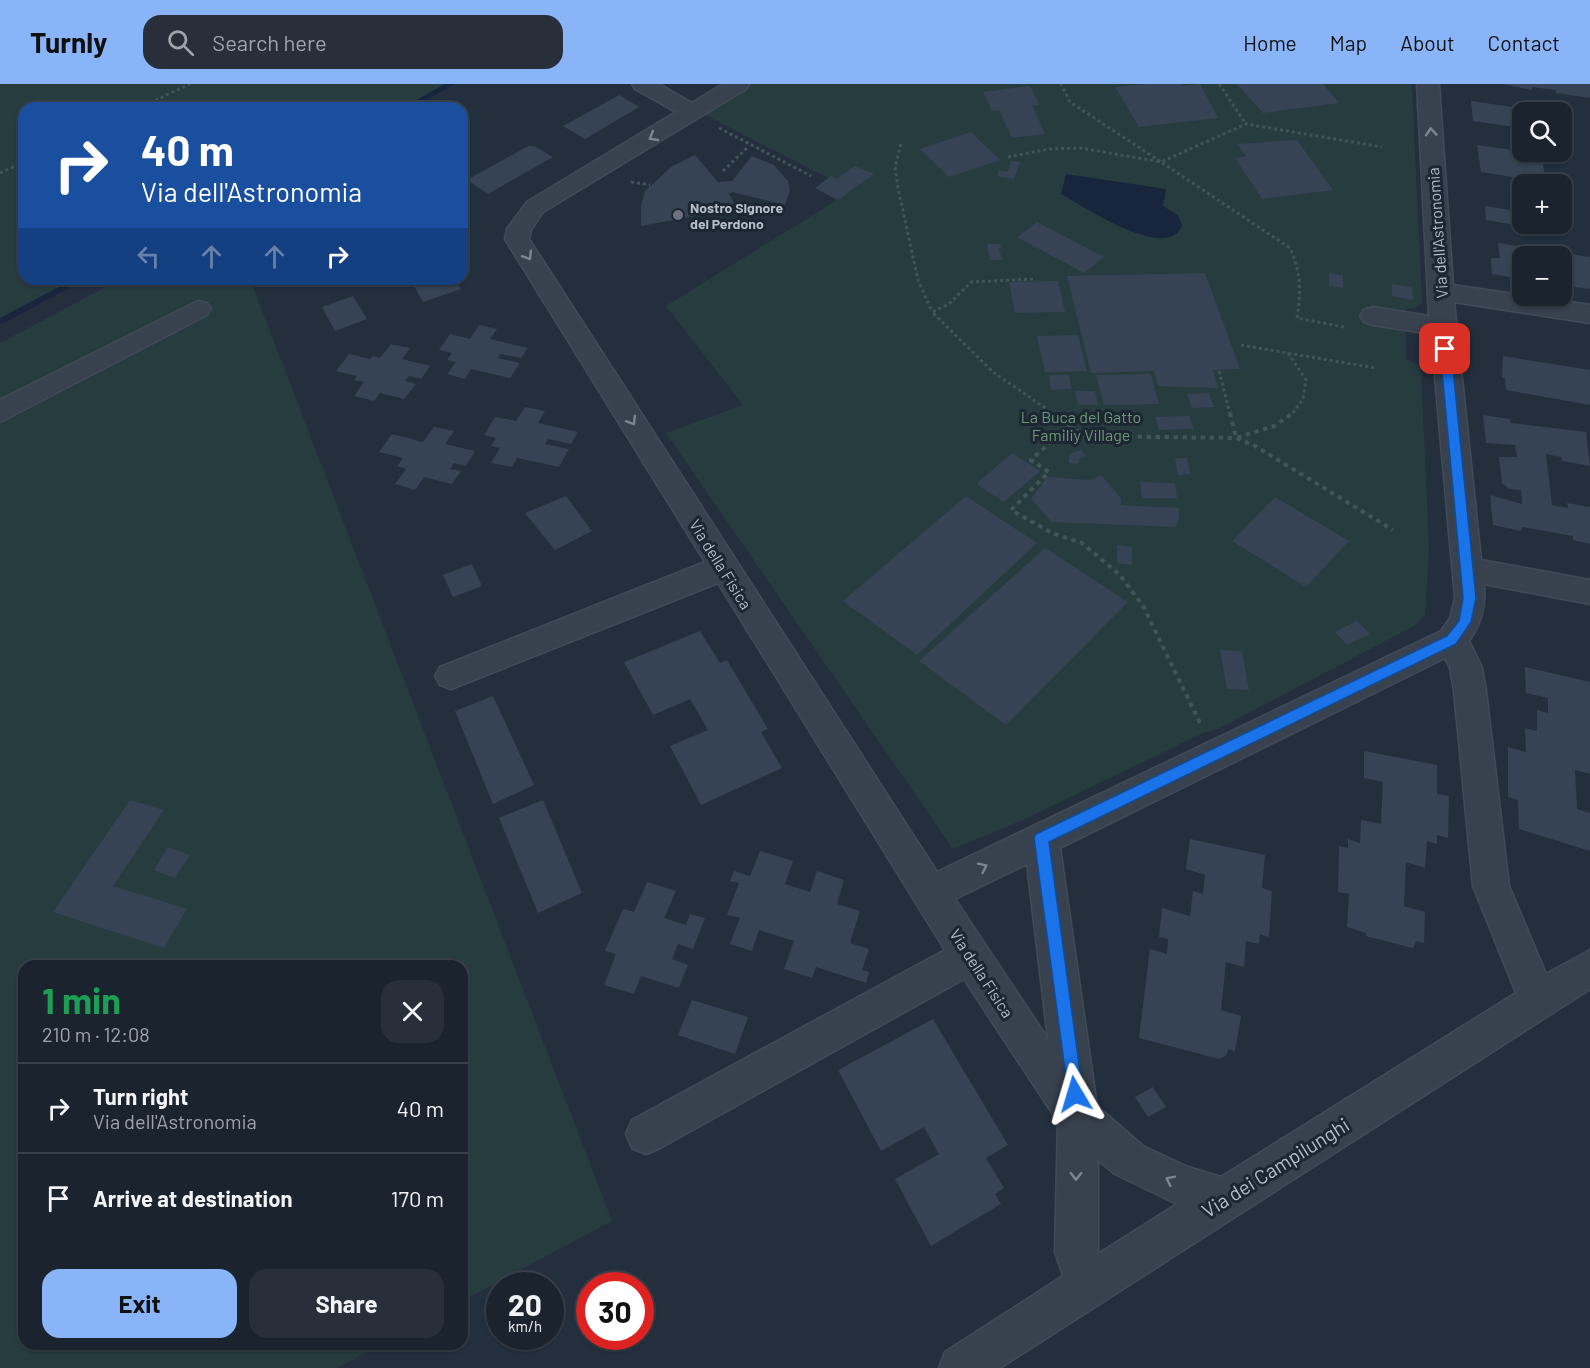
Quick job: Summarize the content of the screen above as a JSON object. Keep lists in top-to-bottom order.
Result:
{
  "streets": {
    "street": ["Via dell'Astronomia", "Via della Fisica", "Via dei Campilunghi"]
  },
  "crossings": [
    ["Via della Fisica", "Via dei Campilunghi"]
  ],
  "one_way": ["Via dell'Astronomia"],
  "parks": ["La Buca del Gatto Familiy Village"],
  "places": ["Nostro Signore del Perdono"],
  "page": {
    "header": "Turnly",
    "search": "Search here",
    "nav": [
      "Home",
      "Map",
      "About",
      "Contact"
    ],
    "map_buttons": ["+", "−"],
    "turn": ["40 m", "Via dell'Astronomia"],
    "heading": ["1 min", "210 m · 12:08"],
    "list": [
      {
        "name": "Turn right",
        "note": "Via dell'Astronomia",
        "value": "40 m"
      },
      {
        "name": "Arrive at destination",
        "value": "170 m"
      }
    ],
    "buttons": ["Exit", "Share"],
    "speed": "20 km/h",
    "limit": "30"
  }
}
